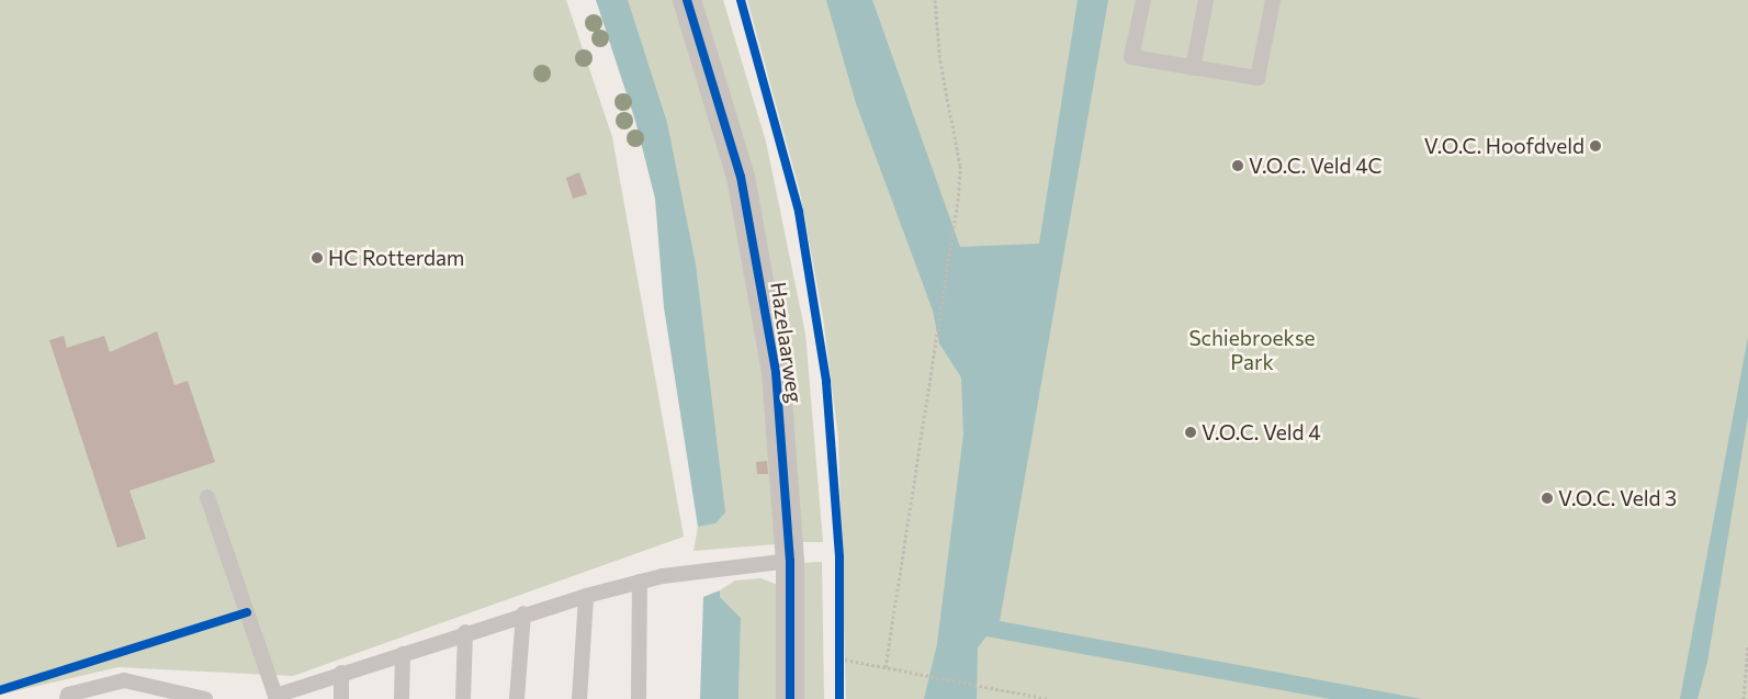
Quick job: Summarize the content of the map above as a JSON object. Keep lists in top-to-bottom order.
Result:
{
  "streets": {
    "street": ["Hazelaarweg"]
  },
  "parks": ["Schiebroekse Park"],
  "places": [
    "V.O.C. Hoofdveld",
    "V.O.C. Veld 4C",
    "HC Rotterdam",
    "V.O.C. Veld 4",
    "V.O.C. Veld 3"
  ]
}
